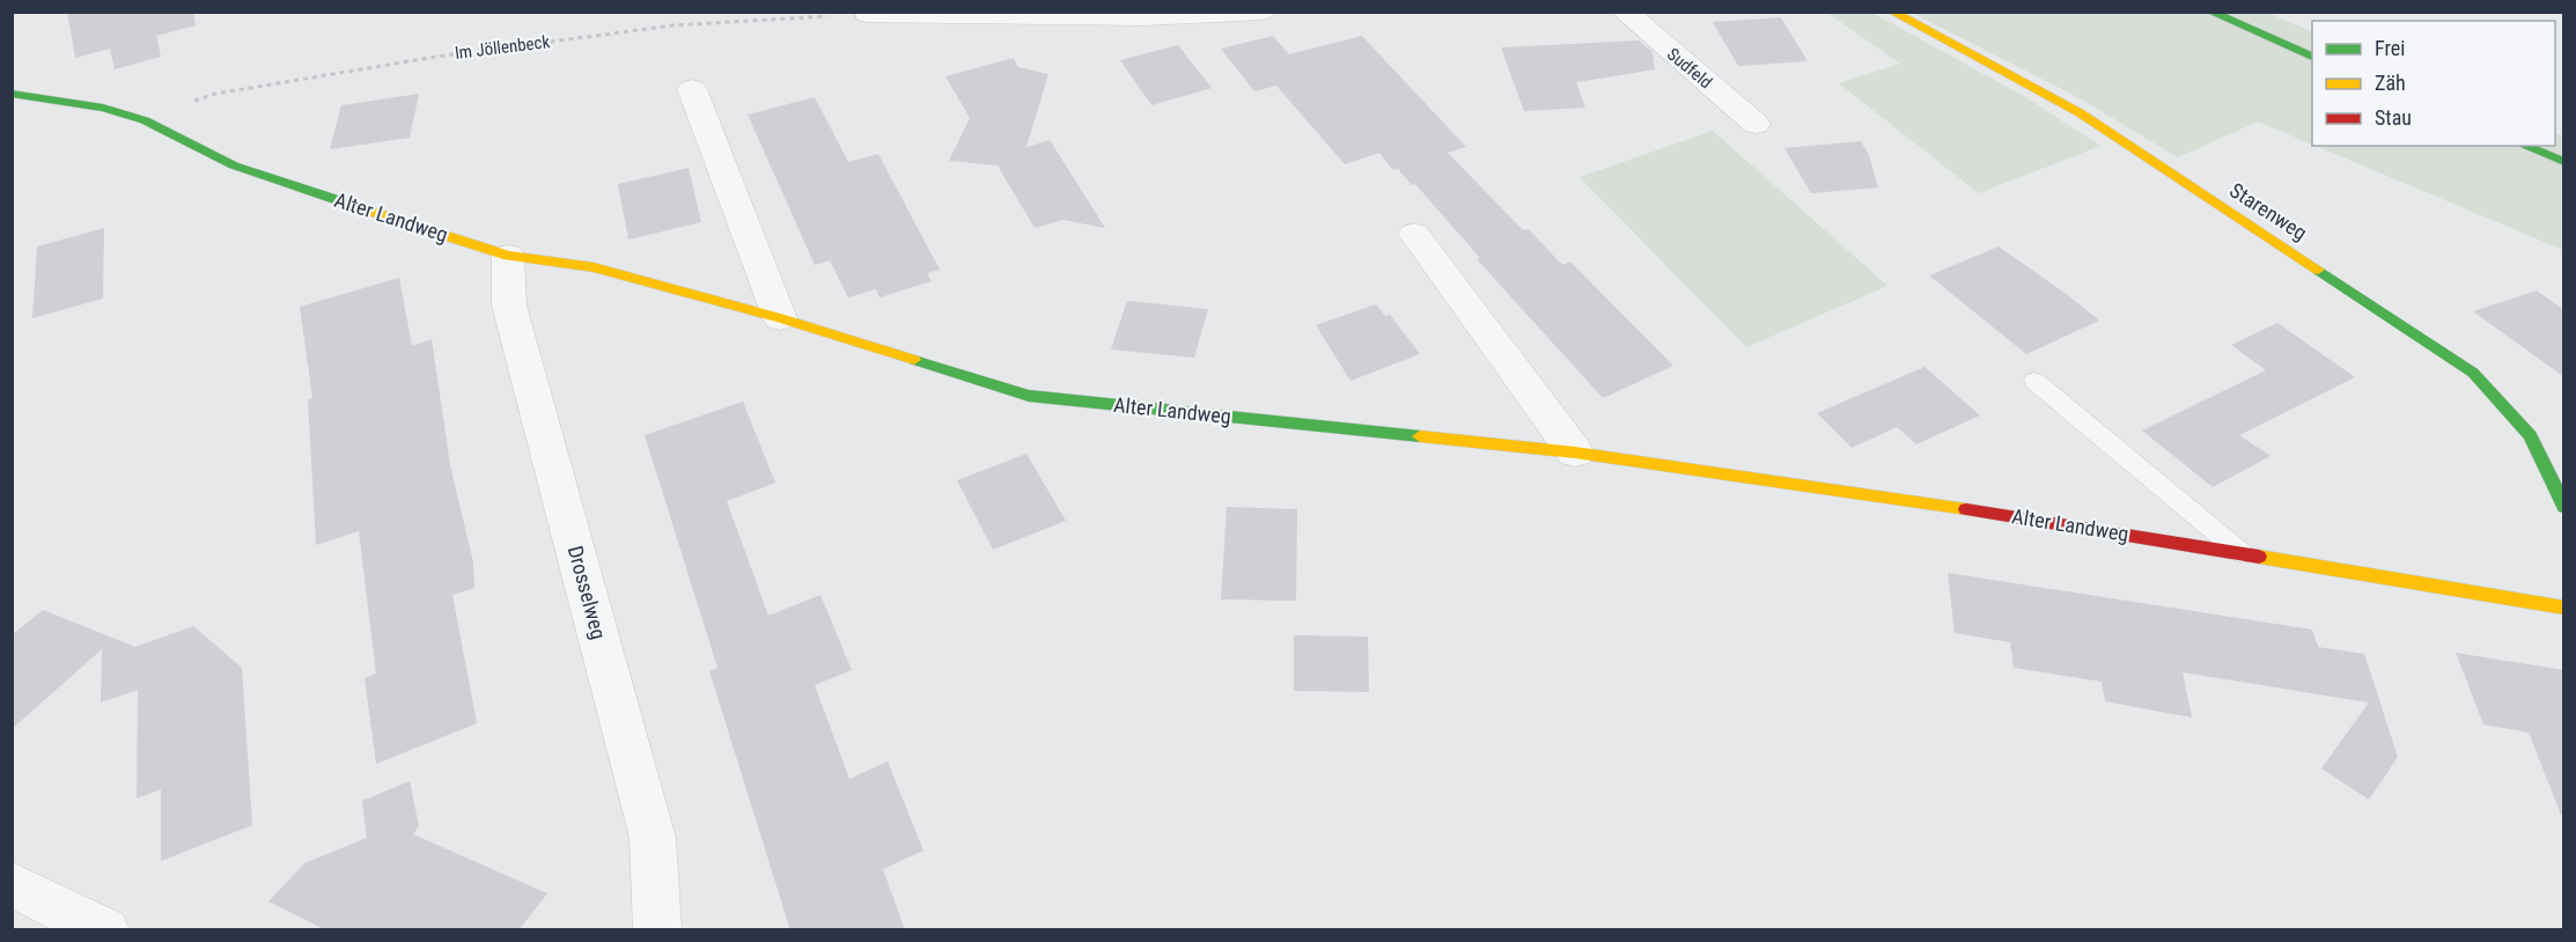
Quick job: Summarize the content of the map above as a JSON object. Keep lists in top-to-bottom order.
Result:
{
  "streets": {
    "street": [
      "Sudfeld",
      "Starenweg",
      "Alter Landweg",
      "Drosselweg"
    ],
    "path": ["Im Jöllenbeck"]
  },
  "crossings": [
    ["Im Jöllenbeck", "Alter Landweg"],
    ["Alter Landweg", "Drosselweg"]
  ],
  "legend": ["Frei", "Zäh", "Stau"]
}
